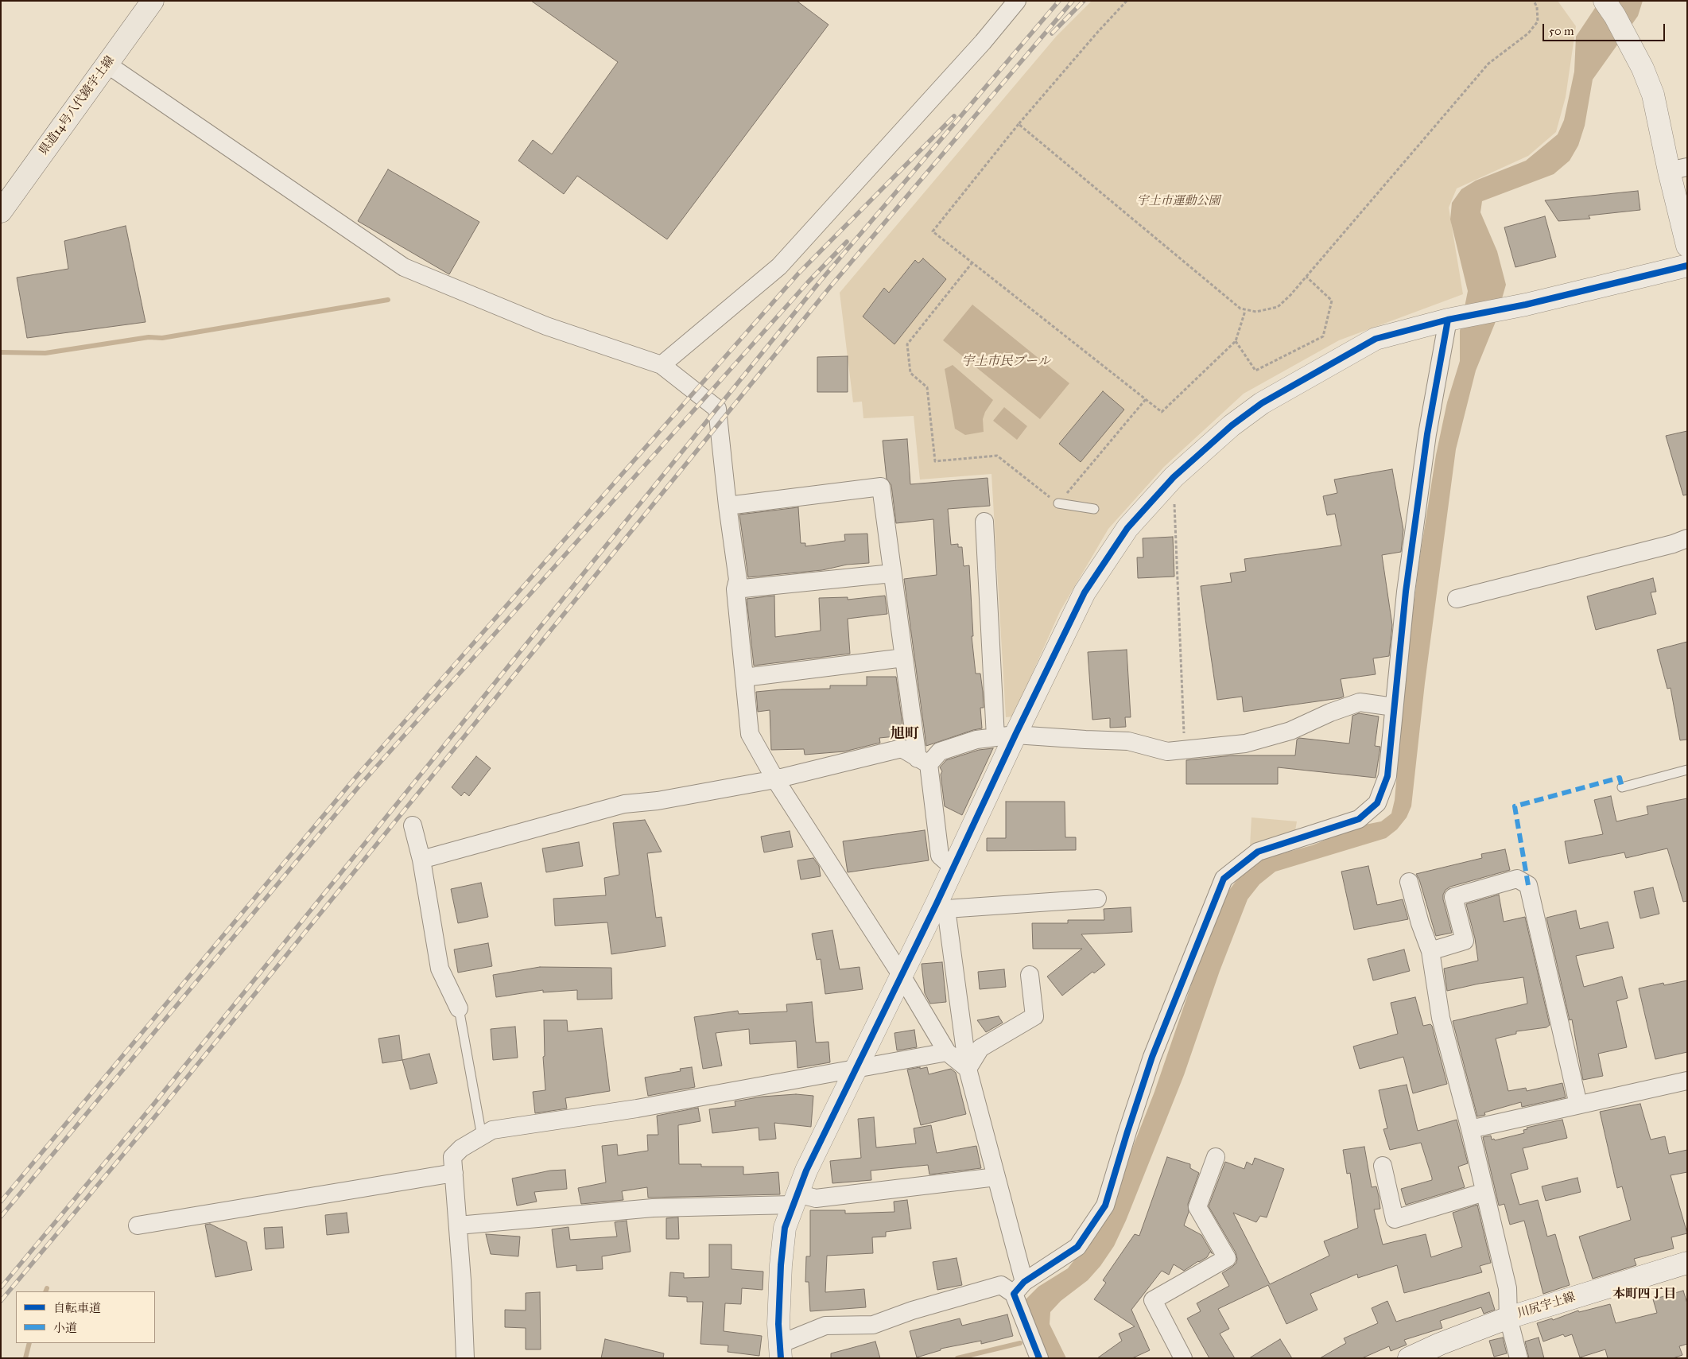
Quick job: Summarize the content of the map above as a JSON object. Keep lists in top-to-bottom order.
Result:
{
  "streets": {
    "main road": ["県道14号八代鏡宇土線"],
    "street": ["川尻宇土線"]
  },
  "districts": ["旭町", "本町四丁目"],
  "water": ["宇土市民プール"],
  "parks": ["宇土市運動公園"],
  "legend": ["自転車道", "小道"],
  "scale_bar": "50 m"
}
